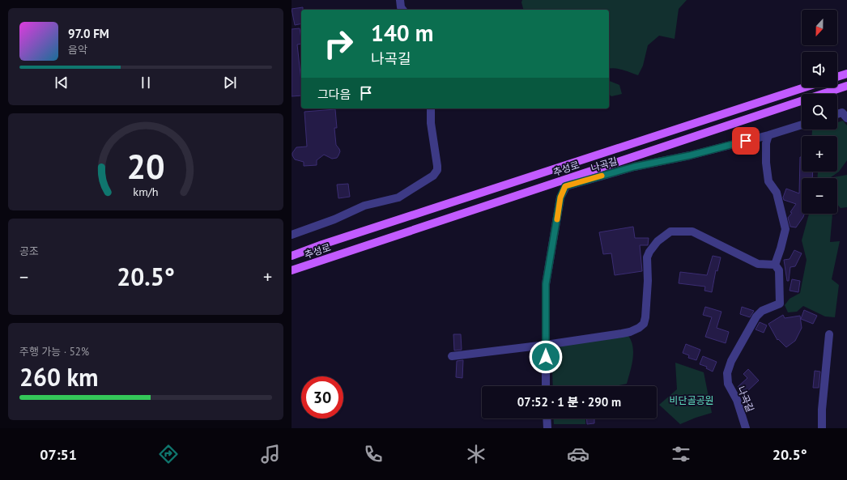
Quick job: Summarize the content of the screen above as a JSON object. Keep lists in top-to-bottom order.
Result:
{
  "streets": {
    "main road": ["추성로"],
    "street": ["나곡길"]
  },
  "parks": ["비단골공원"],
  "north": "bottom",
  "page": {
    "map_buttons": ["+", "−"],
    "turn": ["140 m", "나곡길"],
    "song": ["97.0 FM", "음악"],
    "then": "그다음",
    "tile": [
      "공조",
      ["주행 가능 · 52%", "260 km"]
    ],
    "heat": ["−", "20.5°", "+"],
    "limit": "30",
    "trip": "07:52 · 1 분 · 290 m",
    "tabs": ["07:51", "20.5°"],
    "gauge": ["20", "km/h"]
  }
}
